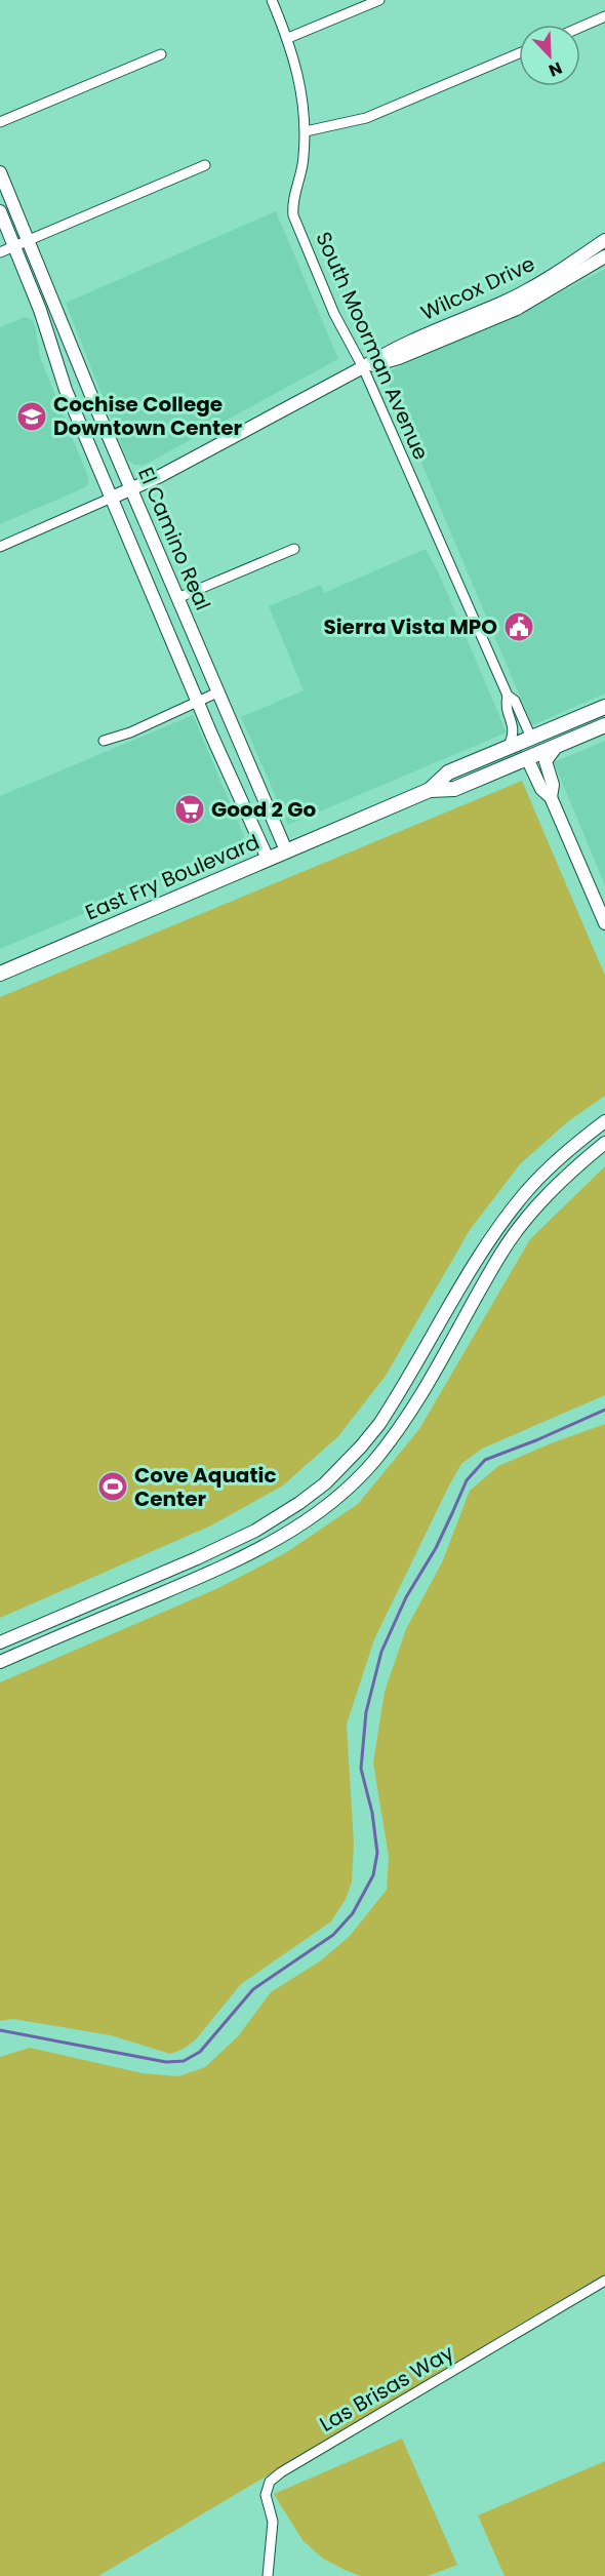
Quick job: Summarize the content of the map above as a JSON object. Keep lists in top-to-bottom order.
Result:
{
  "streets": {
    "main road": ["East Fry Boulevard"],
    "street": [
      "Wilcox Drive",
      "South Moorman Avenue",
      "El Camino Real",
      "Las Brisas Way"
    ]
  },
  "crossings": [
    ["Wilcox Drive", "South Moorman Avenue"],
    ["Wilcox Drive", "El Camino Real"],
    ["South Moorman Avenue", "East Fry Boulevard"],
    ["El Camino Real", "East Fry Boulevard"]
  ],
  "places": {
    "school or university": ["Cochise College Downtown Center"],
    "public building": ["Sierra Vista MPO"],
    "supermarket": ["Good 2 Go"],
    "sports": ["Cove Aquatic Center"]
  },
  "north": "bottom right"
}
